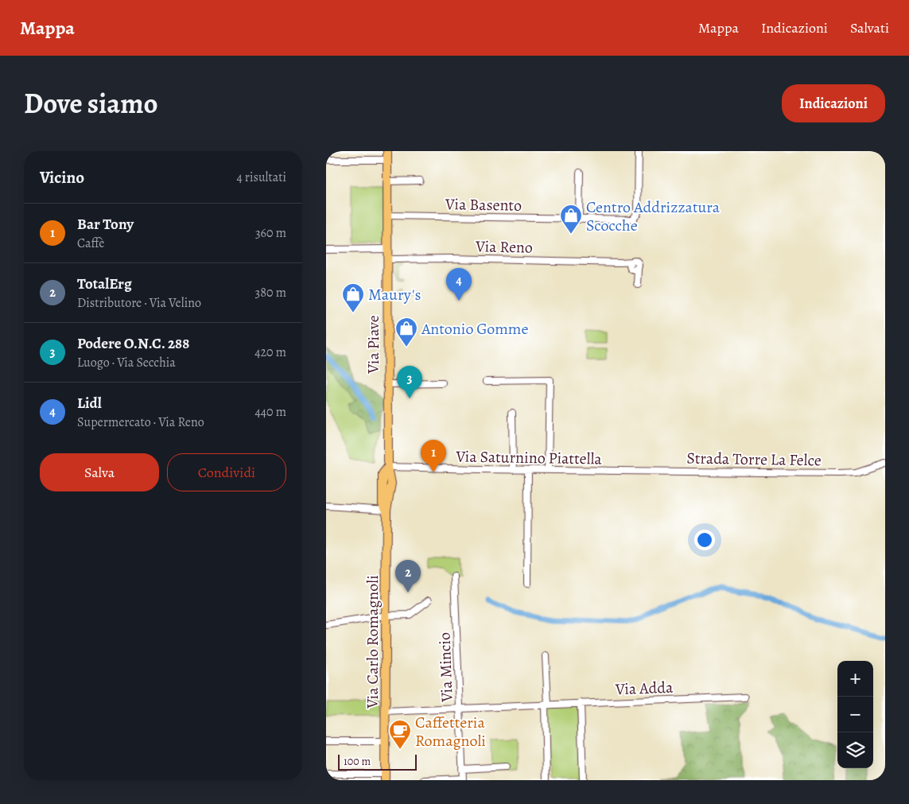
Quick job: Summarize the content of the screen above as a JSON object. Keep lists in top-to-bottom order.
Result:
{
  "streets": {
    "main road": ["Via Piave", "Via Carlo Romagnoli"],
    "street": [
      "Via Basento",
      "Via Reno",
      "Via Saturnino Piattella",
      "Strada Torre La Felce",
      "Via Mincio",
      "Via Adda"
    ]
  },
  "crossings": [
    ["Via Basento", "Via Piave"],
    ["Via Reno", "Via Piave"],
    ["Via Piave", "Via Saturnino Piattella"],
    ["Via Piave", "Via Carlo Romagnoli"],
    ["Via Saturnino Piattella", "Strada Torre La Felce"],
    ["Via Carlo Romagnoli", "Via Adda"],
    ["Via Mincio", "Via Adda"]
  ],
  "places": {
    "shop": ["Centro Addrizzatura Scocche", "Maury's", "Antonio Gomme"],
    "cafe": ["Caffetteria Romagnoli"]
  },
  "scale_bar": "100 m",
  "page": {
    "header": "Mappa",
    "nav": ["Mappa", "Indicazioni", "Salvati"],
    "title": "Dove siamo",
    "buttons": [
      "Indicazioni",
      ["Salva", "Condividi"]
    ],
    "heading": ["Vicino", "4 risultati"],
    "list": [
      {
        "mark": "1",
        "name": "Bar Tony",
        "note": "Caffè",
        "value": "360 m"
      },
      {
        "mark": "2",
        "name": "TotalErg",
        "note": "Distributore · Via Velino",
        "value": "380 m"
      },
      {
        "mark": "3",
        "name": "Podere O.N.C. 288",
        "note": "Luogo · Via Secchia",
        "value": "420 m"
      },
      {
        "mark": "4",
        "name": "Lidl",
        "note": "Supermercato · Via Reno",
        "value": "440 m"
      }
    ],
    "pins": [
      "4",
      "3",
      "1",
      "2"
    ],
    "map_buttons": ["+", "−"],
    "scale": "100 m"
  }
}
